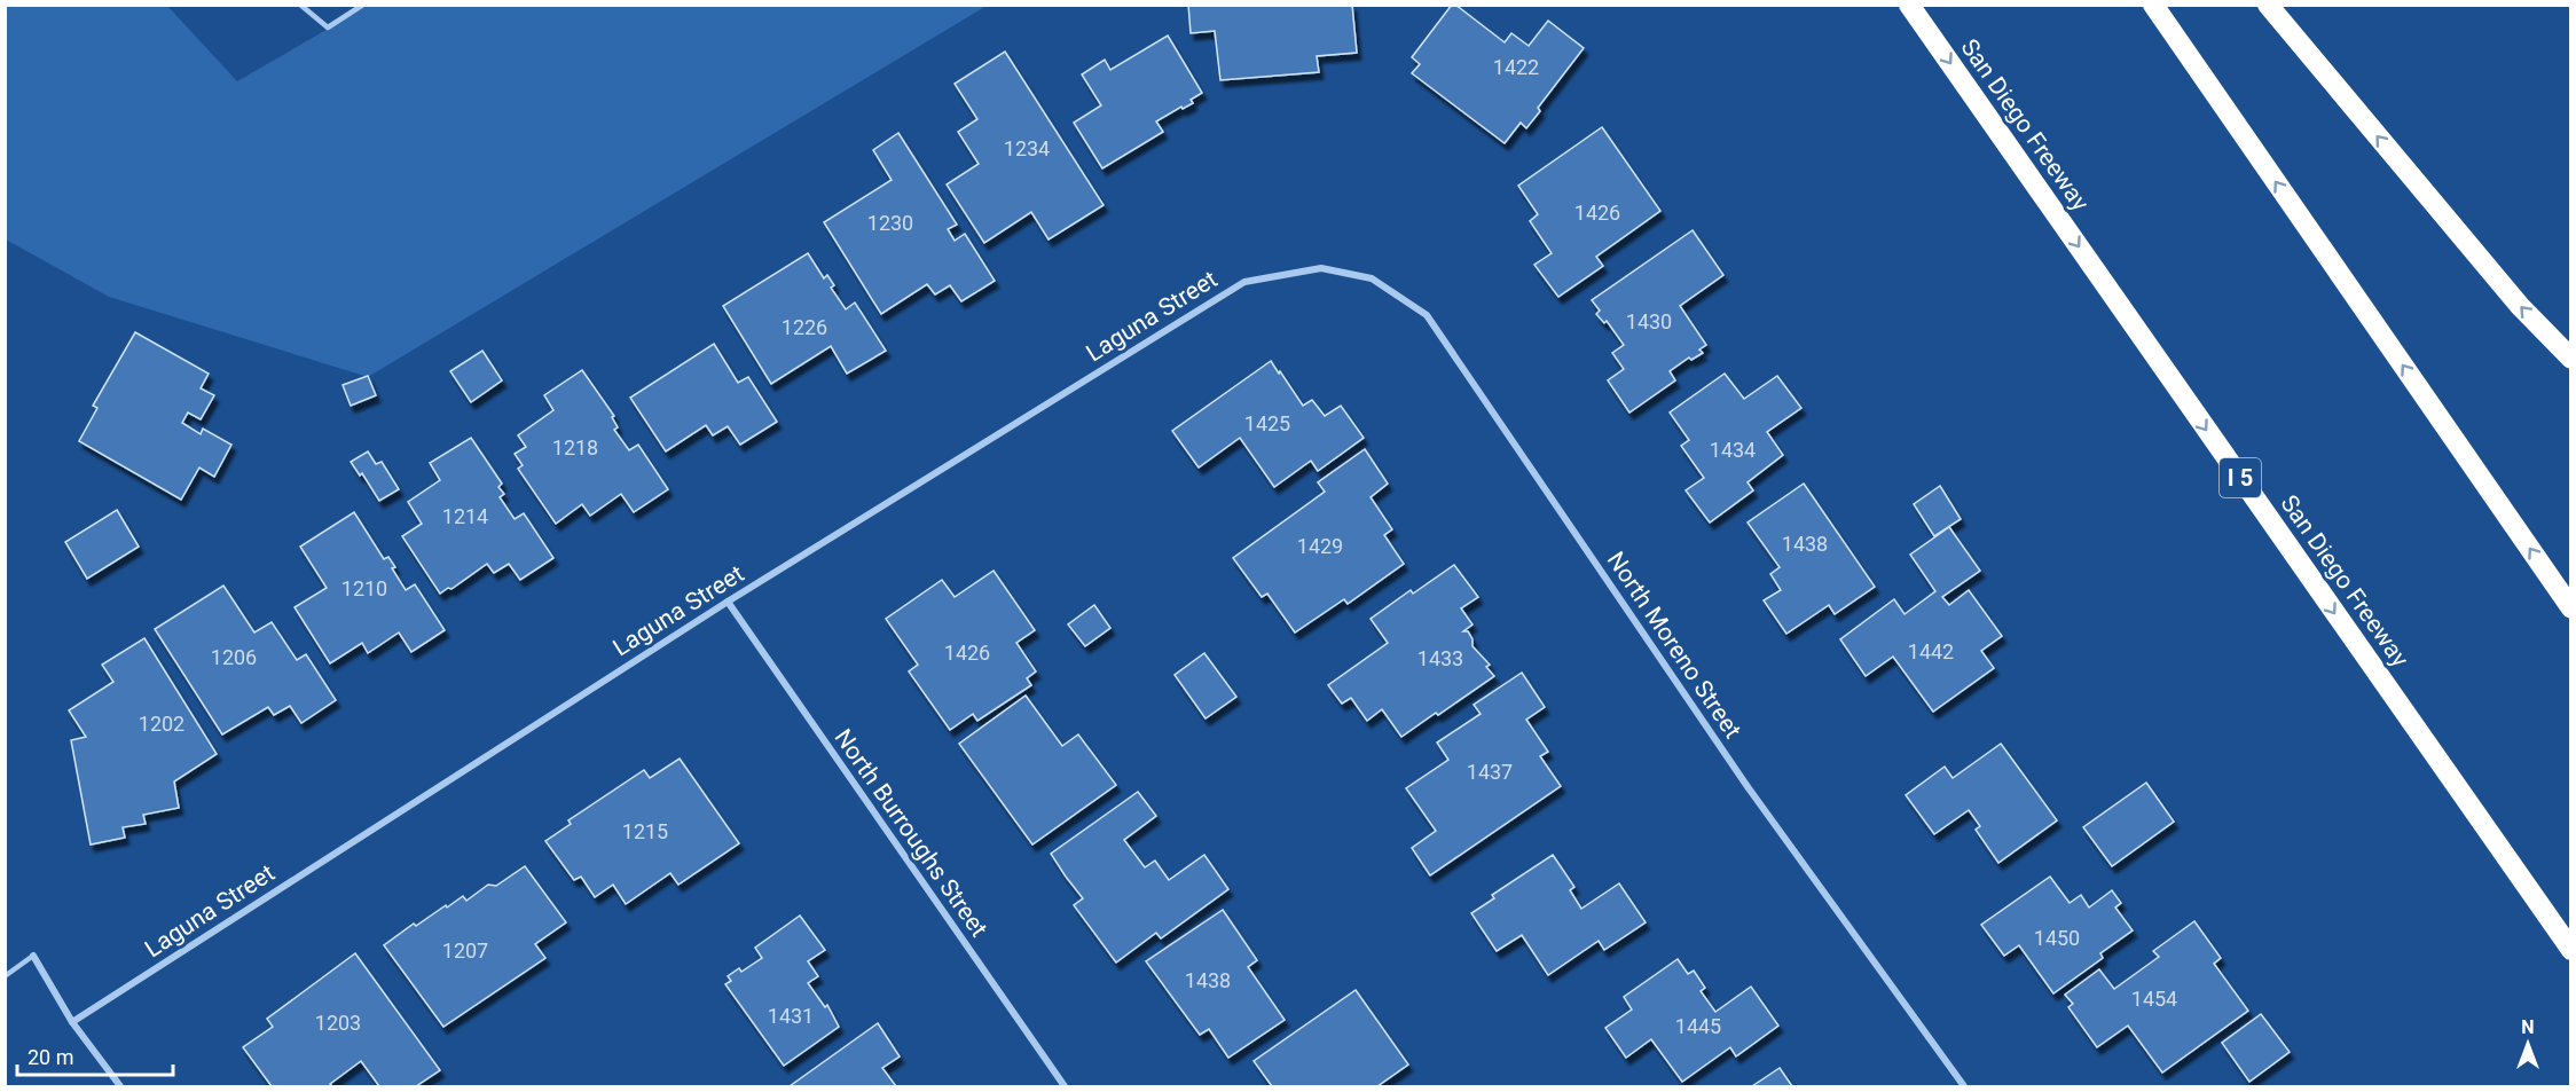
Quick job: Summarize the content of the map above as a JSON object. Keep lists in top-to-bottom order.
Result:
{
  "streets": {
    "highway": ["San Diego Freeway", "I 5"],
    "street": ["Laguna Street", "North Moreno Street", "North Burroughs Street"]
  },
  "crossings": [
    ["Laguna Street", "North Moreno Street"],
    ["Laguna Street", "North Burroughs Street"]
  ],
  "one_way": ["San Diego Freeway"],
  "house_numbers": [
    "1422",
    "1234",
    "1426",
    "1230",
    "1430",
    "1226",
    "1425",
    "1218",
    "1434",
    "1214",
    "1438",
    "1429",
    "1210",
    "1442",
    "1426",
    "1206",
    "1433",
    "1202",
    "1437",
    "1215",
    "1450",
    "1207",
    "1438",
    "1454",
    "1431",
    "1203",
    "1445"
  ],
  "scale_bar": "20 m",
  "north": "top"
}
